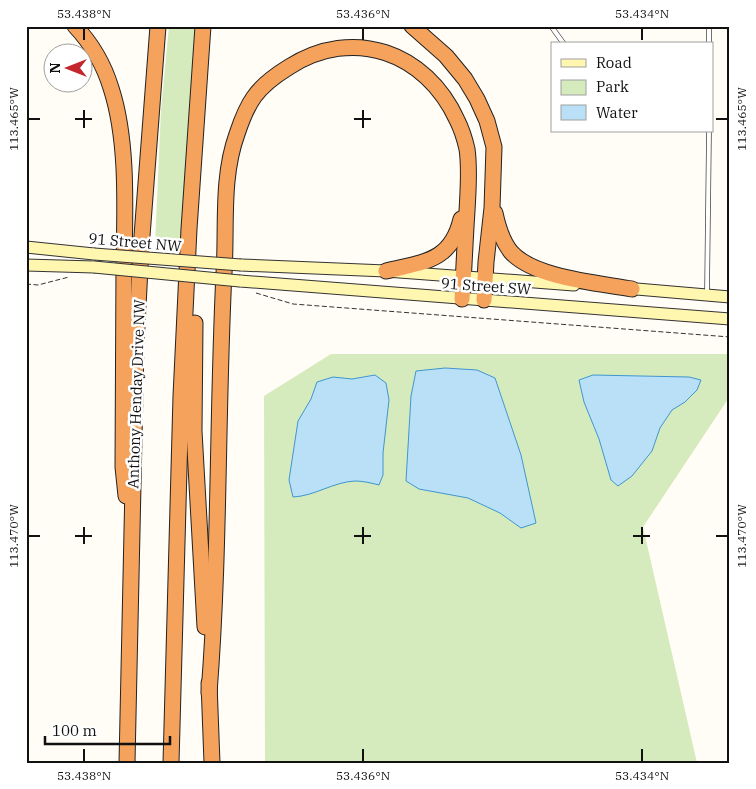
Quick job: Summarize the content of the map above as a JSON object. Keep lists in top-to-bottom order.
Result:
{
  "streets": {
    "highway": ["Anthony Henday Drive NW"],
    "main road": ["91 Street NW", "91 Street SW"]
  },
  "crossings": [
    ["91 Street NW", "91 Street SW"]
  ],
  "legend": ["Road", "Park", "Water"],
  "scale_bar": "100 m",
  "north": "left",
  "coordinates": [
    "53.438°N",
    "53.436°N",
    "53.434°N",
    "113.465°W",
    "113.470°W"
  ]
}
